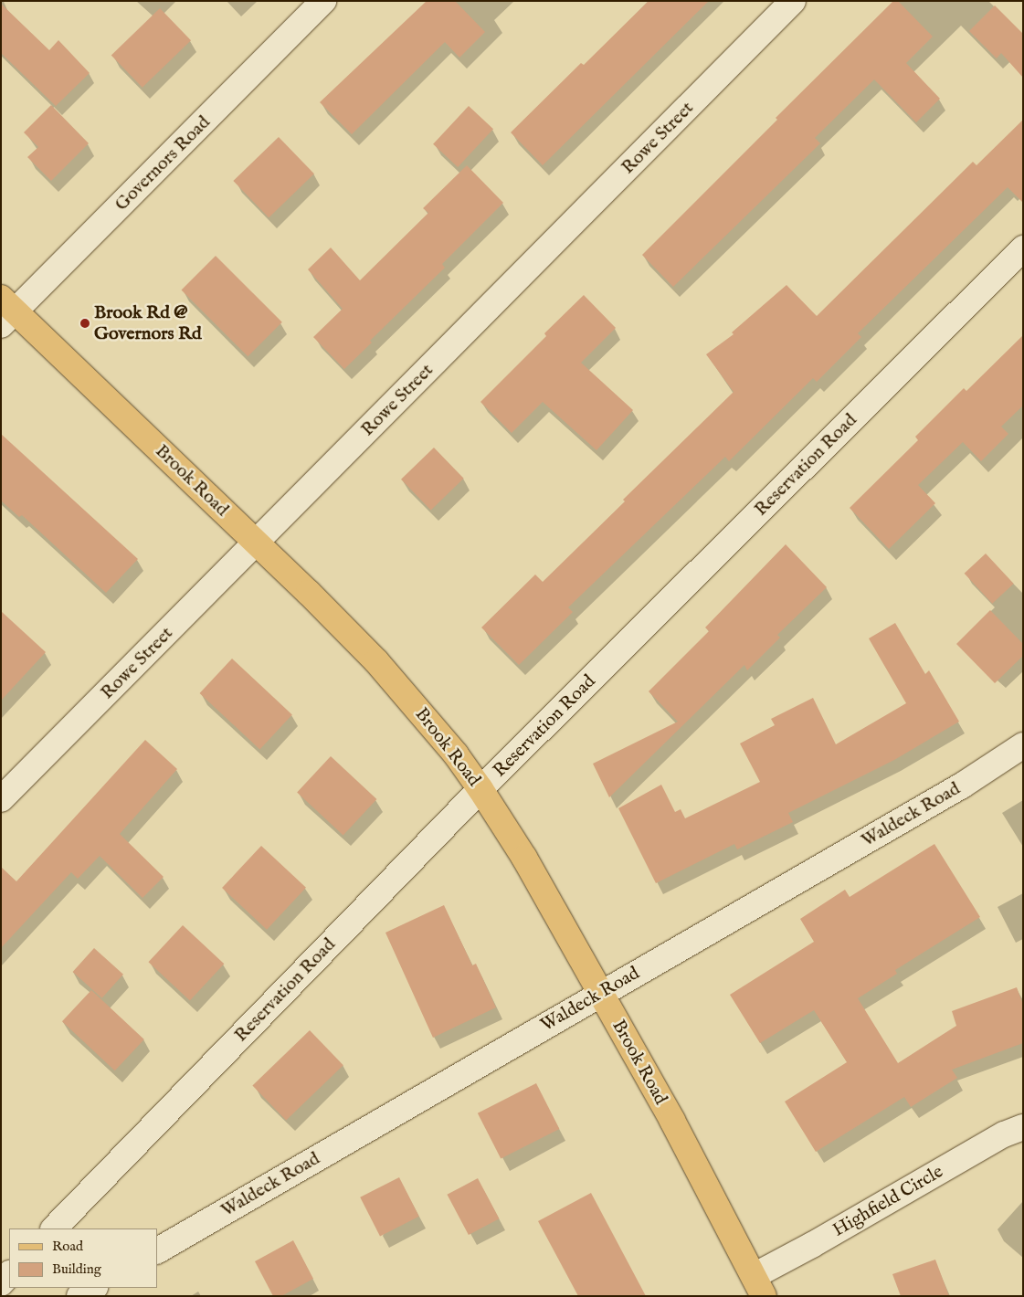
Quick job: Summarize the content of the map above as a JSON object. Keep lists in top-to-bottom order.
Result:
{
  "streets": {
    "main road": ["Brook Road"],
    "street": [
      "Rowe Street",
      "Governors Road",
      "Reservation Road",
      "Waldeck Road",
      "Highfield Circle"
    ]
  },
  "crossings": [
    ["Rowe Street", "Brook Road"],
    ["Governors Road", "Brook Road"],
    ["Reservation Road", "Brook Road"],
    ["Brook Road", "Waldeck Road"],
    ["Brook Road", "Highfield Circle"]
  ],
  "places": ["Brook Rd @ Governors Rd"],
  "legend": ["Road", "Building"]
}
